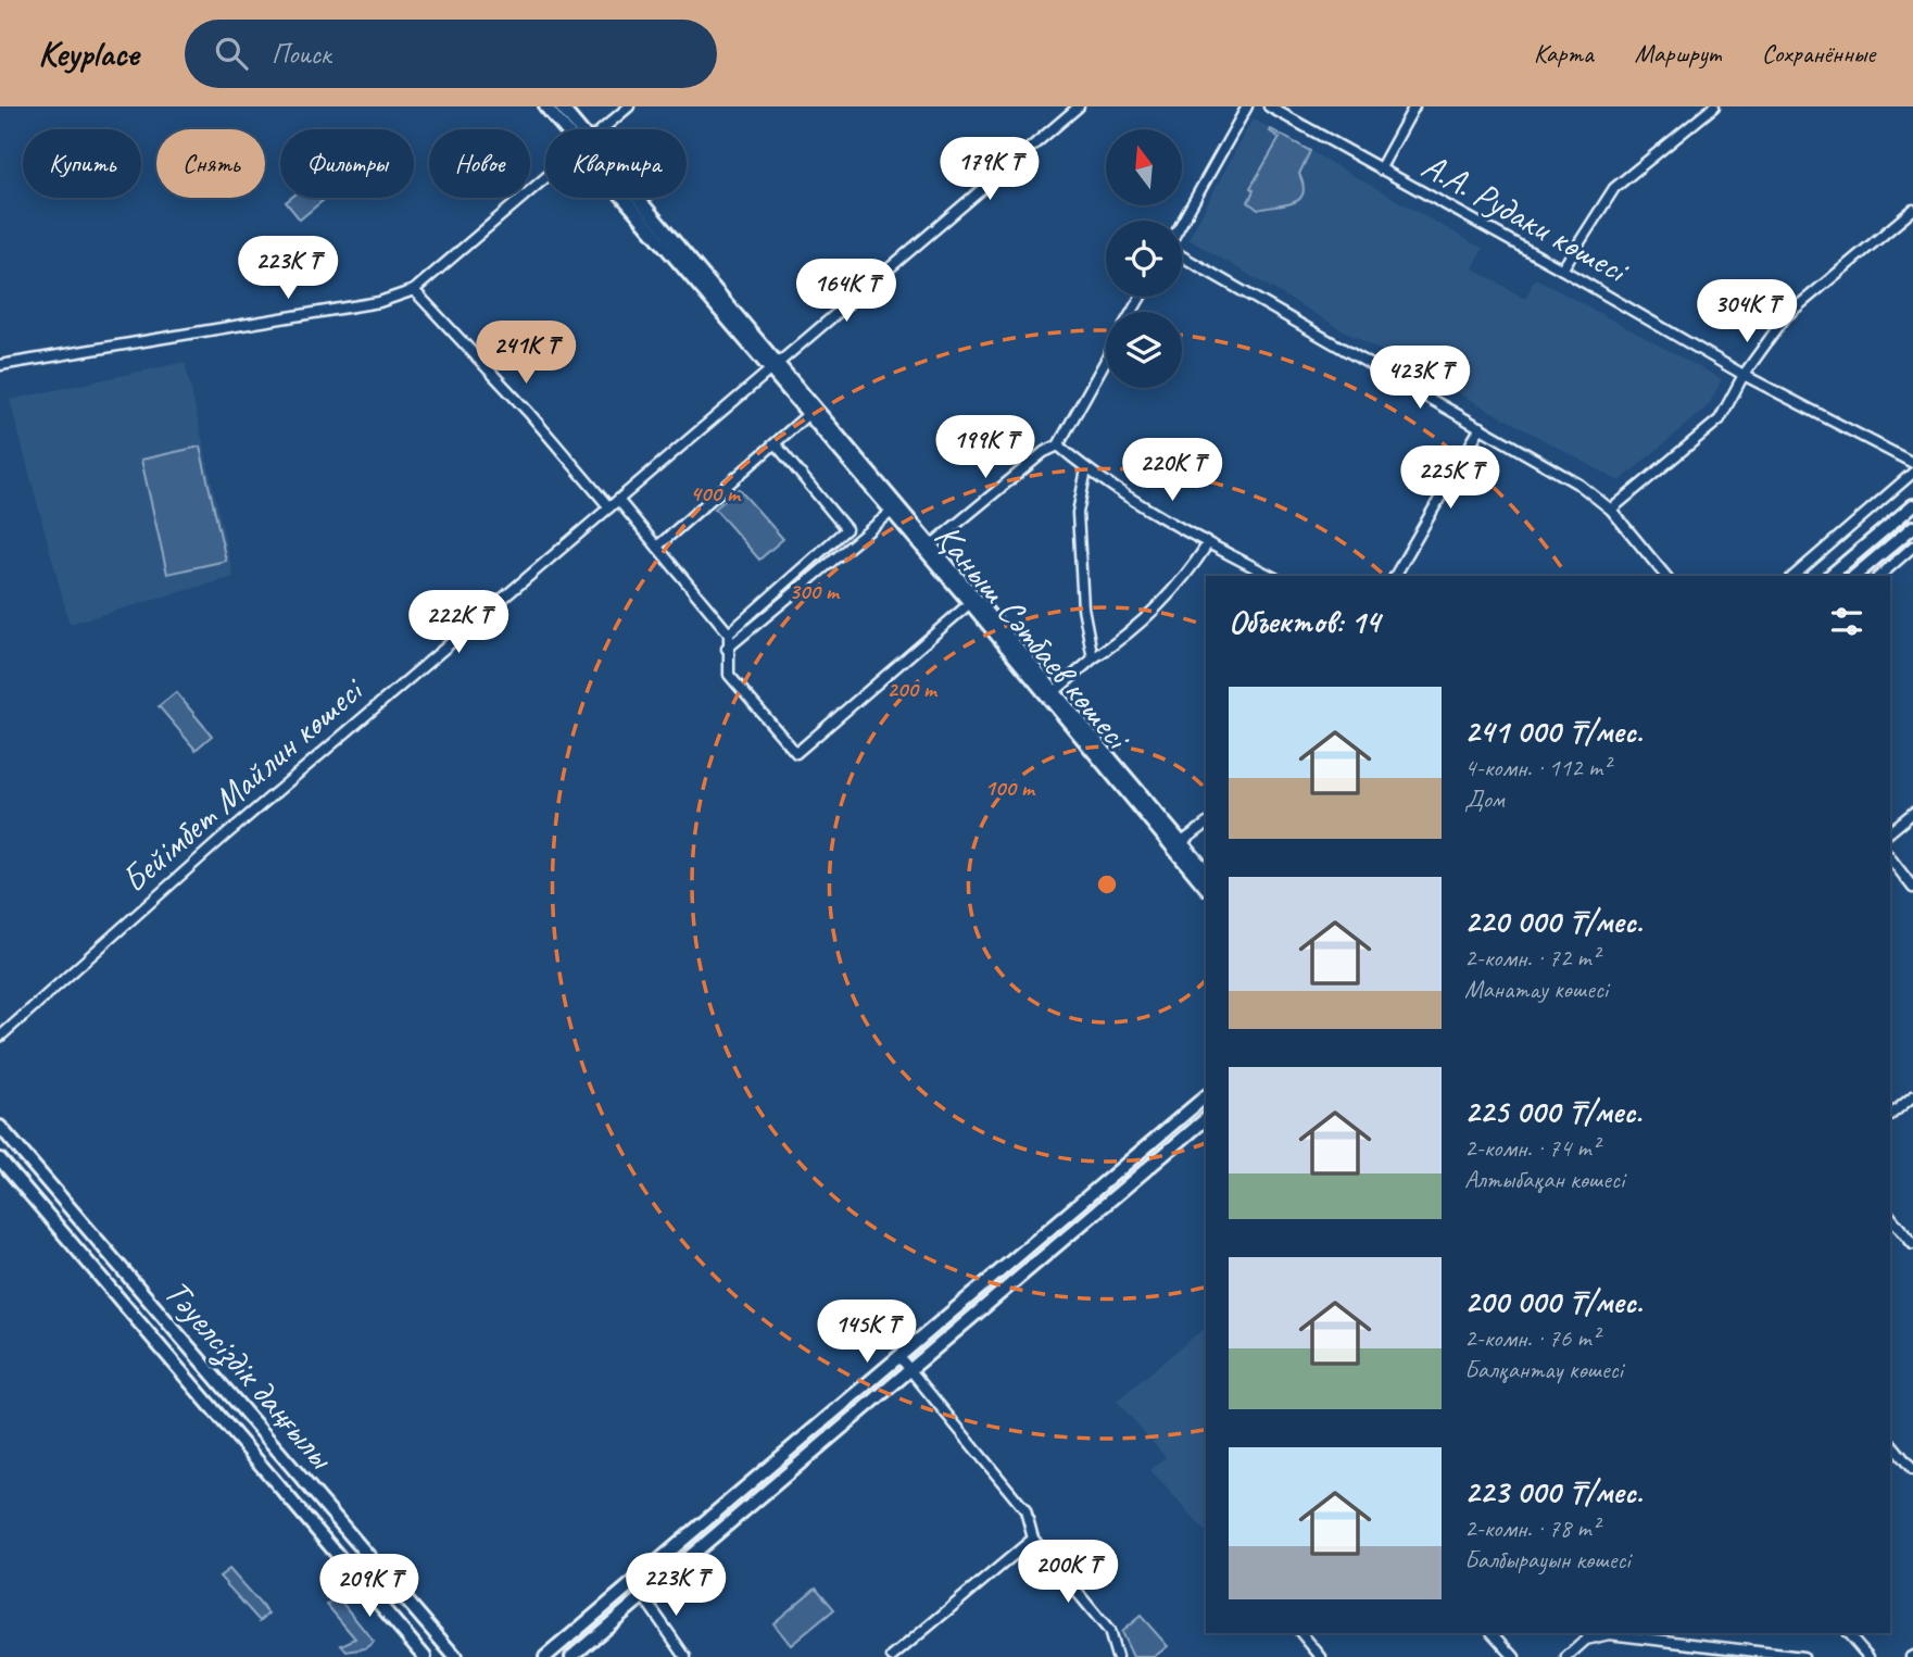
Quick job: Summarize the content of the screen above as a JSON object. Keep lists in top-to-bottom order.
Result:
{
  "streets": {
    "main road": ["Қаныш Сәтбаев көшесі", "Тәуелсіздік даңғылы"],
    "street": ["А.А. Рудаки көшесі", "Бейімбет Майлин көшесі"]
  },
  "crossings": [
    ["Қаныш Сәтбаев көшесі", "Бейімбет Майлин көшесі"]
  ],
  "north": "top",
  "page": {
    "header": "Keyplace",
    "search": "Поиск",
    "nav": ["Карта", "Маршрут", "Сохранённые"],
    "chip": [
      "Купить",
      "Снять",
      "Фильтры",
      "Новое",
      "Квартира"
    ],
    "price": [
      "179K ₸",
      "223K ₸",
      "164K ₸",
      "304K ₸",
      "241K ₸",
      "423K ₸",
      "199K ₸",
      "220K ₸",
      "225K ₸",
      "222K ₸",
      "145K ₸",
      "200K ₸",
      "223K ₸",
      "209K ₸"
    ],
    "heading": "Объектов: 14",
    "list": [
      {
        "name": "241 000 ₸/мес.",
        "note": "4-комн. · 112 m² · Дом"
      },
      {
        "name": "220 000 ₸/мес.",
        "note": "2-комн. · 72 m² · Манатау көшесі"
      },
      {
        "name": "225 000 ₸/мес.",
        "note": "2-комн. · 74 m² · Алтыбақан көшесі"
      },
      {
        "name": "200 000 ₸/мес.",
        "note": "2-комн. · 76 m² · Балқантау көшесі"
      },
      {
        "name": "223 000 ₸/мес.",
        "note": "2-комн. · 78 m² · Балбырауын көшесі"
      }
    ]
  },
  "rings": [
    "400 m",
    "300 m",
    "200 m",
    "100 m"
  ]
}
